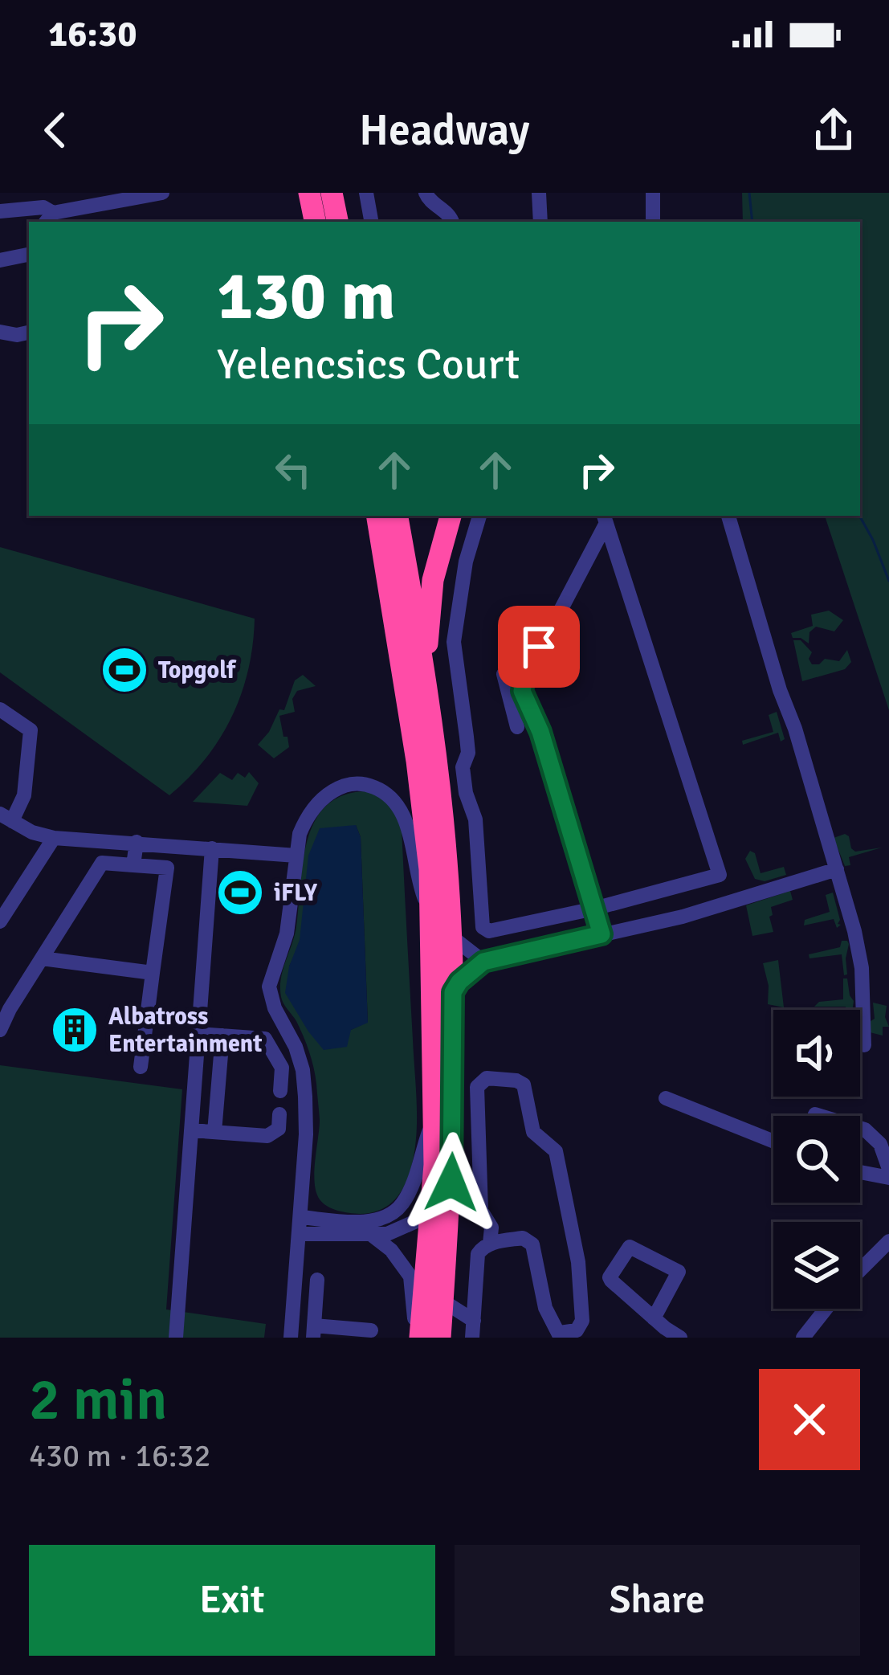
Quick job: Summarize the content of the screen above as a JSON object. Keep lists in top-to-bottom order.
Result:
{
  "places": {
    "sports": ["Topgolf", "iFLY"],
    "building": ["Albatross Entertainment"]
  },
  "page": {
    "status": "16:30",
    "header": "Headway",
    "turn": ["130 m", "Yelencsics Court"],
    "heading": ["2 min", "430 m · 16:32"],
    "buttons": ["Exit", "Share"]
  }
}
